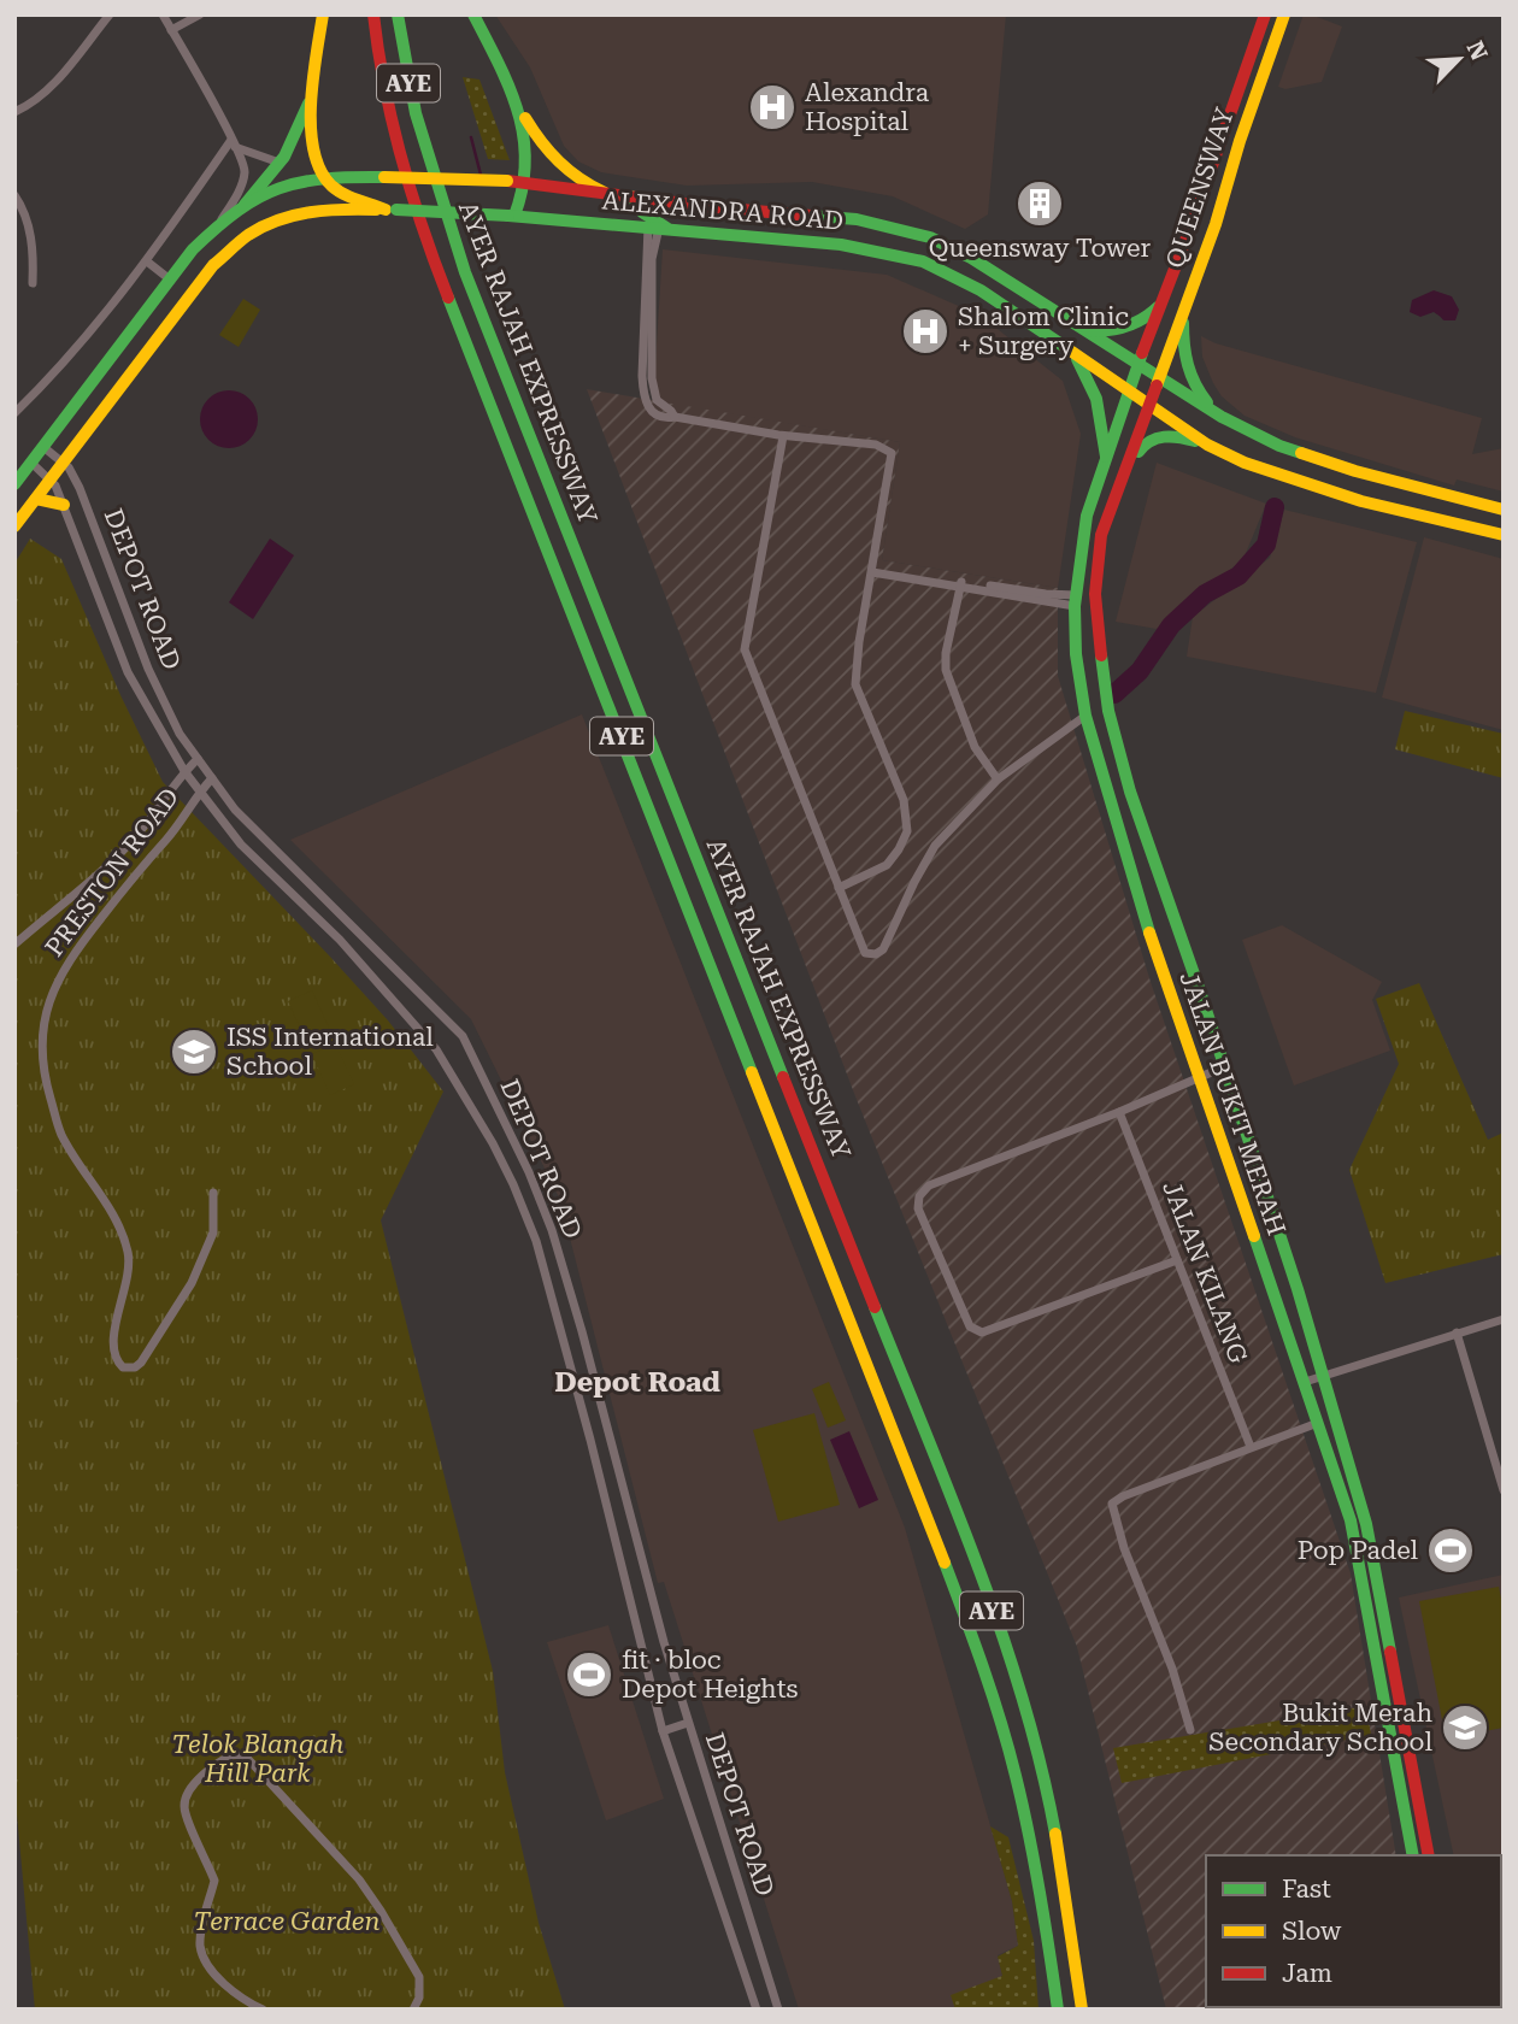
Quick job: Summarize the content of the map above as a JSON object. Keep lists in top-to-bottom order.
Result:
{
  "streets": {
    "main road": [
      "AYE",
      "QUEENSWAY",
      "ALEXANDRA ROAD",
      "AYER RAJAH EXPRESSWAY",
      "JALAN BUKIT MERAH"
    ],
    "street": ["DEPOT ROAD", "PRESTON ROAD", "JALAN KILANG"]
  },
  "crossings": [
    ["QUEENSWAY", "ALEXANDRA ROAD"],
    ["QUEENSWAY", "JALAN BUKIT MERAH"],
    ["ALEXANDRA ROAD", "DEPOT ROAD"],
    ["ALEXANDRA ROAD", "JALAN BUKIT MERAH"],
    ["DEPOT ROAD", "PRESTON ROAD"]
  ],
  "districts": ["Depot Road"],
  "parks": ["Telok Blangah Hill Park", "Terrace Garden"],
  "places": {
    "hospital": ["Alexandra Hospital", "Shalom Clinic + Surgery"],
    "building": ["Queensway Tower"],
    "school or university": ["ISS International School", "Bukit Merah Secondary School"],
    "sports": ["Pop Padel", "fit · bloc Depot Heights"]
  },
  "legend": ["Fast", "Slow", "Jam"],
  "north": "top right"
}
